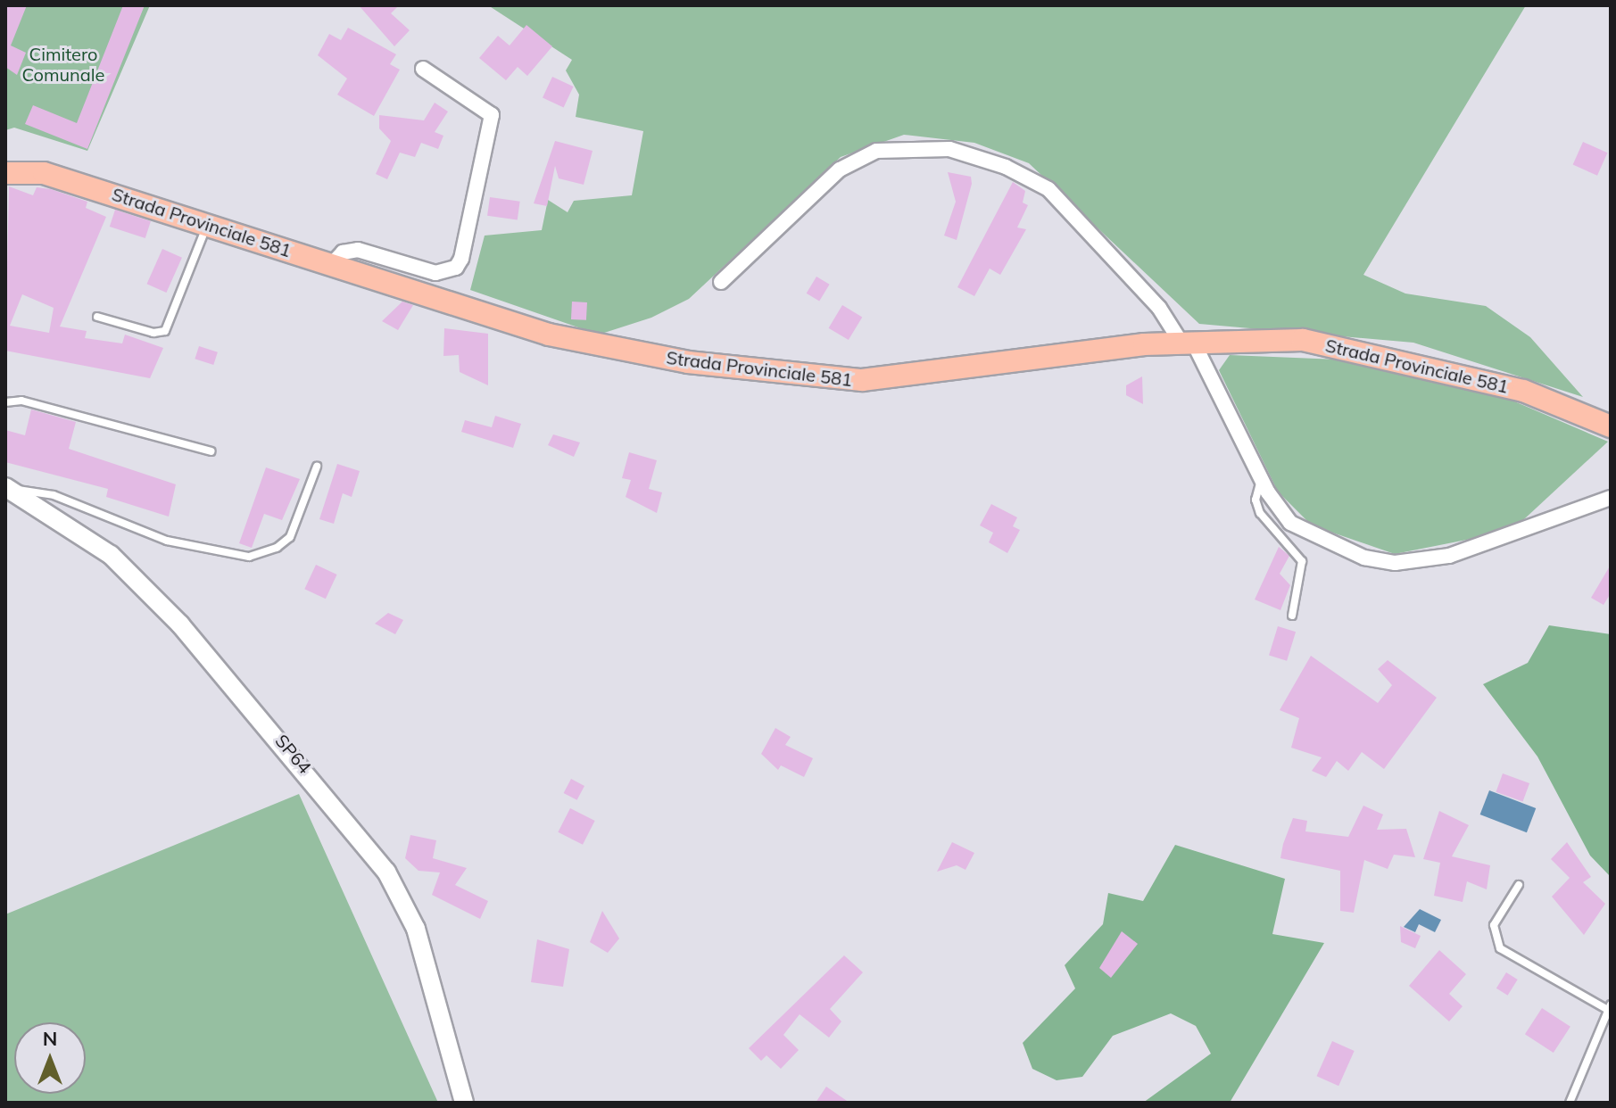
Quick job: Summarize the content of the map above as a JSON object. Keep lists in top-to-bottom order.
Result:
{
  "streets": {
    "main road": ["Strada Provinciale 581"],
    "street": ["SP64"]
  },
  "parks": ["Cimitero Comunale"],
  "north": "top"
}
